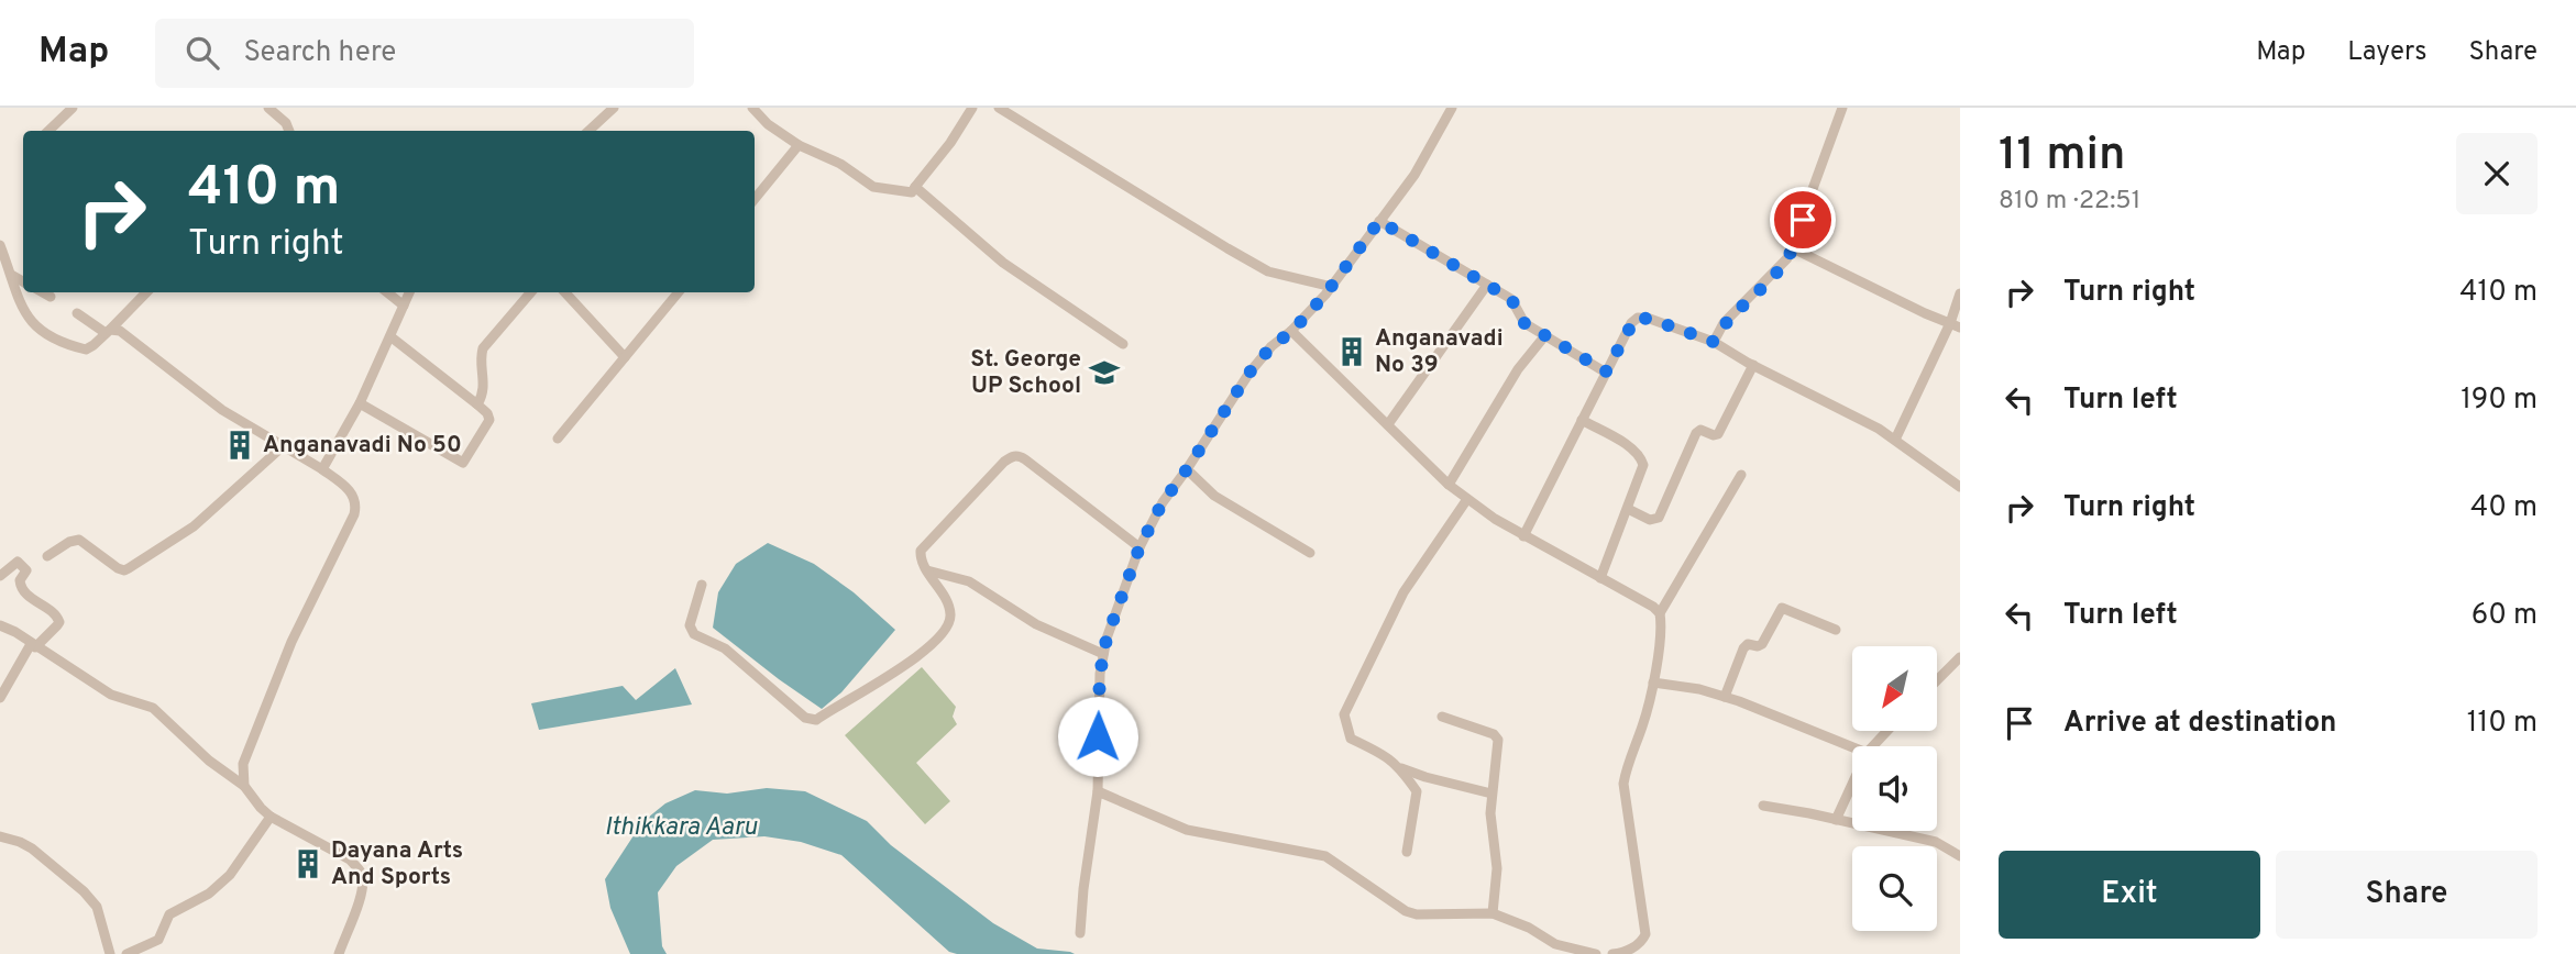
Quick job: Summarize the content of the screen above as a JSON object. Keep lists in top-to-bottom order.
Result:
{
  "water": ["Ithikkara Aaru"],
  "places": {
    "building": ["Anganavadi No 39", "Anganavadi No 50", "Dayana Arts And Sports"],
    "school or university": ["St. George UP School"]
  },
  "north": "bottom left",
  "page": {
    "header": "Map",
    "search": "Search here",
    "nav": ["Map", "Layers", "Share"],
    "heading": ["11 min", "810 m · 22:51"],
    "turn": ["410 m", "Turn right"],
    "list": [
      {
        "name": "Turn right",
        "value": "410 m"
      },
      {
        "name": "Turn left",
        "value": "190 m"
      },
      {
        "name": "Turn right",
        "value": "40 m"
      },
      {
        "name": "Turn left",
        "value": "60 m"
      },
      {
        "name": "Arrive at destination",
        "value": "110 m"
      }
    ],
    "buttons": ["Exit", "Share"]
  }
}
